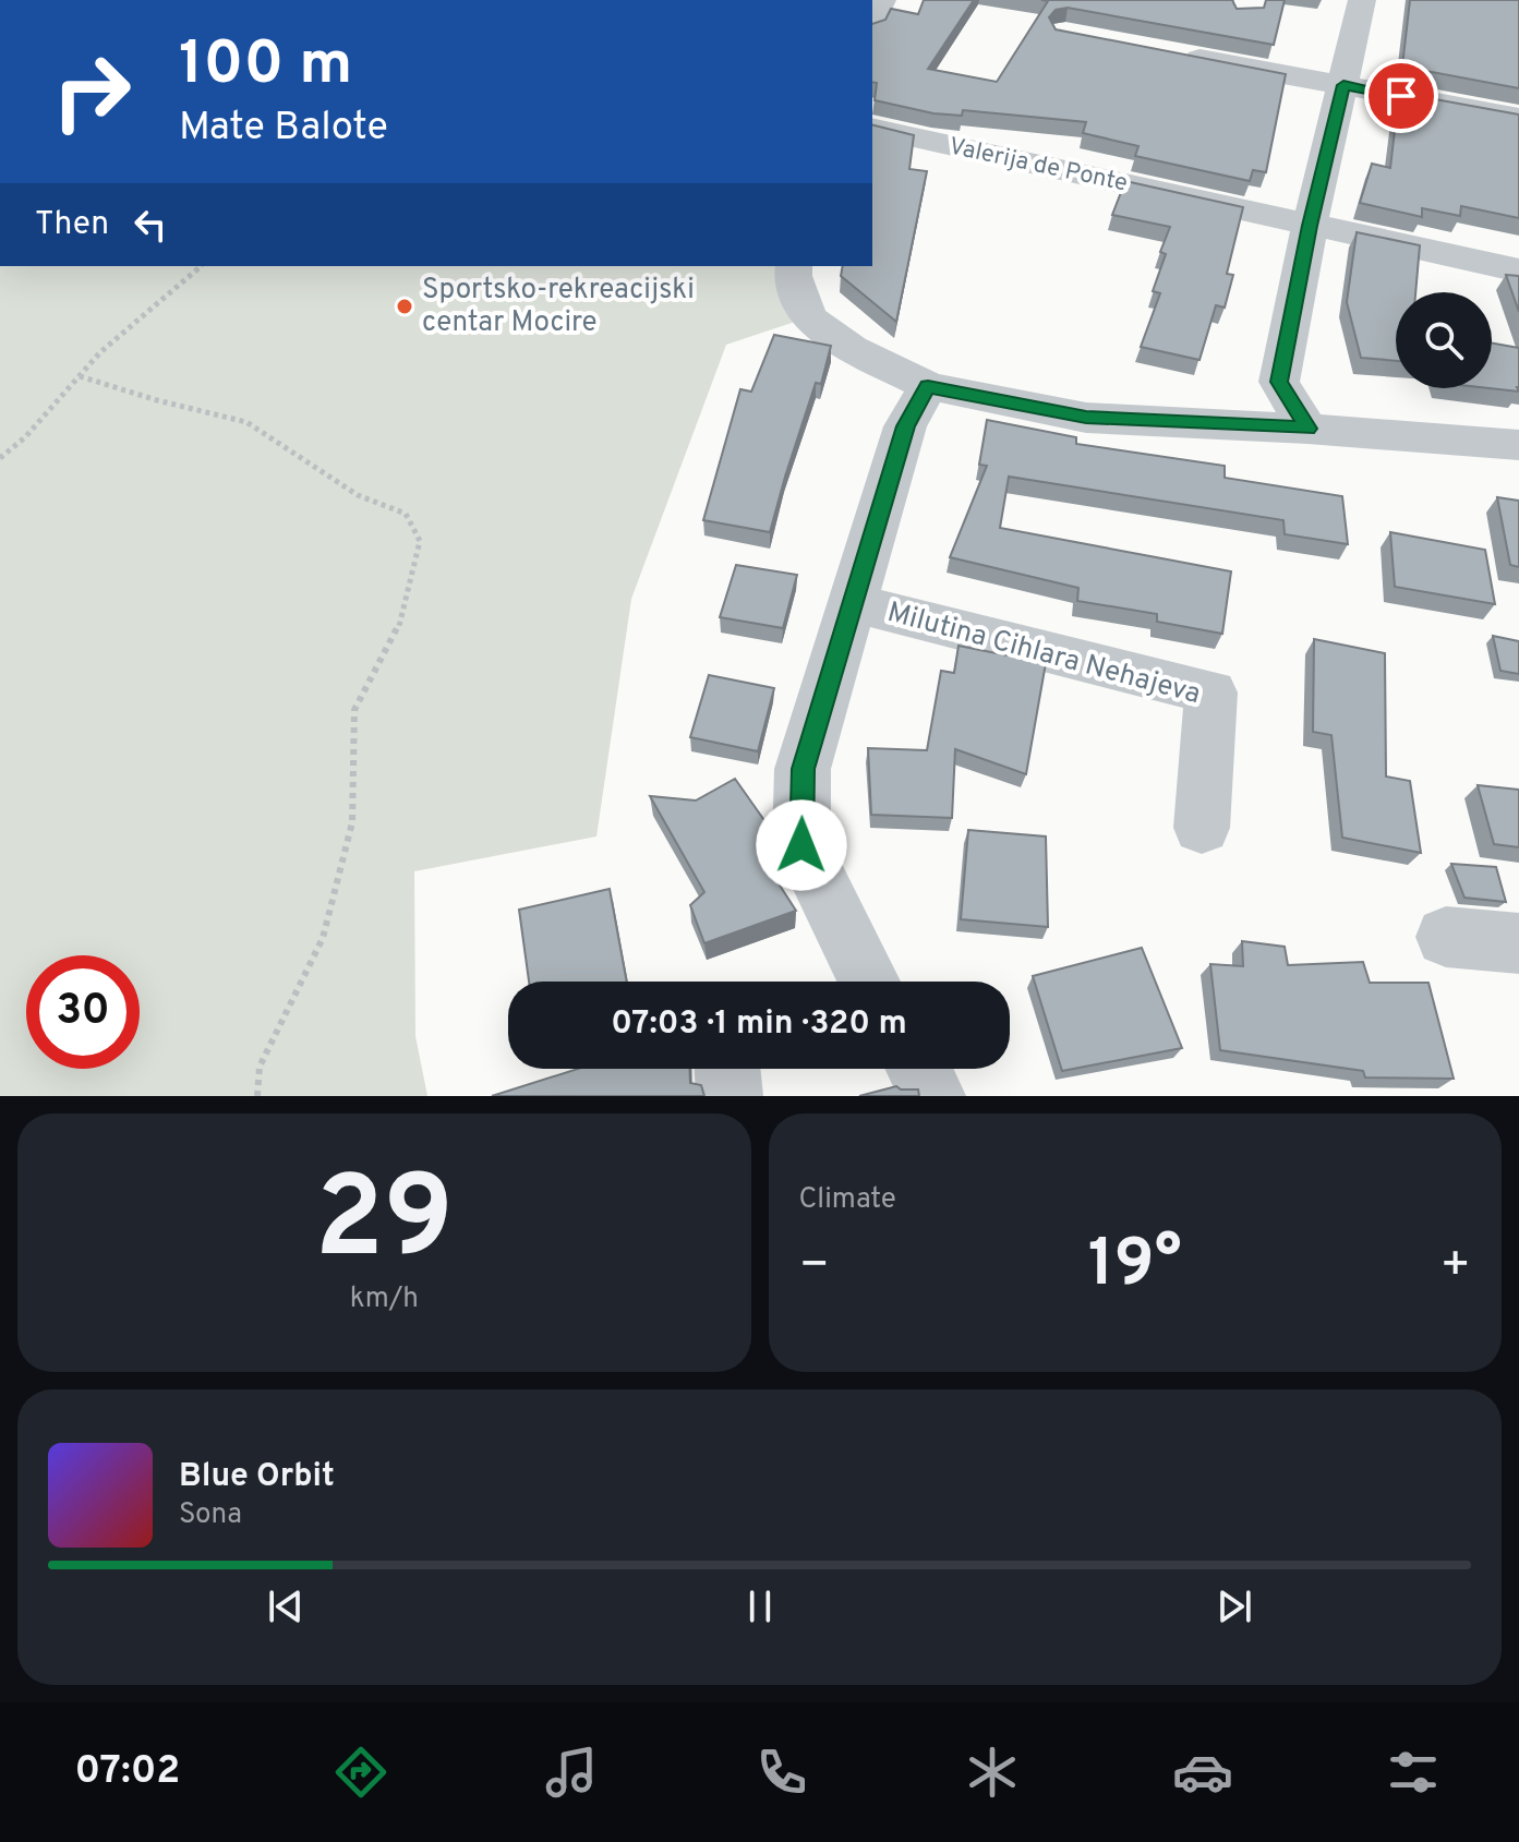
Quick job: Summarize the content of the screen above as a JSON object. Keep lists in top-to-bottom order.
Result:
{
  "streets": {
    "street": ["Valerija de Ponte", "Milutina Cihlara Nehajeva"]
  },
  "places": ["Sportsko-rekreacijski centar Mocire"],
  "page": {
    "turn": ["100 m", "Mate Balote"],
    "then": "Then",
    "limit": "30",
    "trip": "07:03 · 1 min · 320 m",
    "tile": [
      ["29", "km/h"],
      "Climate"
    ],
    "heat": ["−", "19°", "+"],
    "song": ["Blue Orbit", "Sona"],
    "tabs": "07:02"
  }
}
